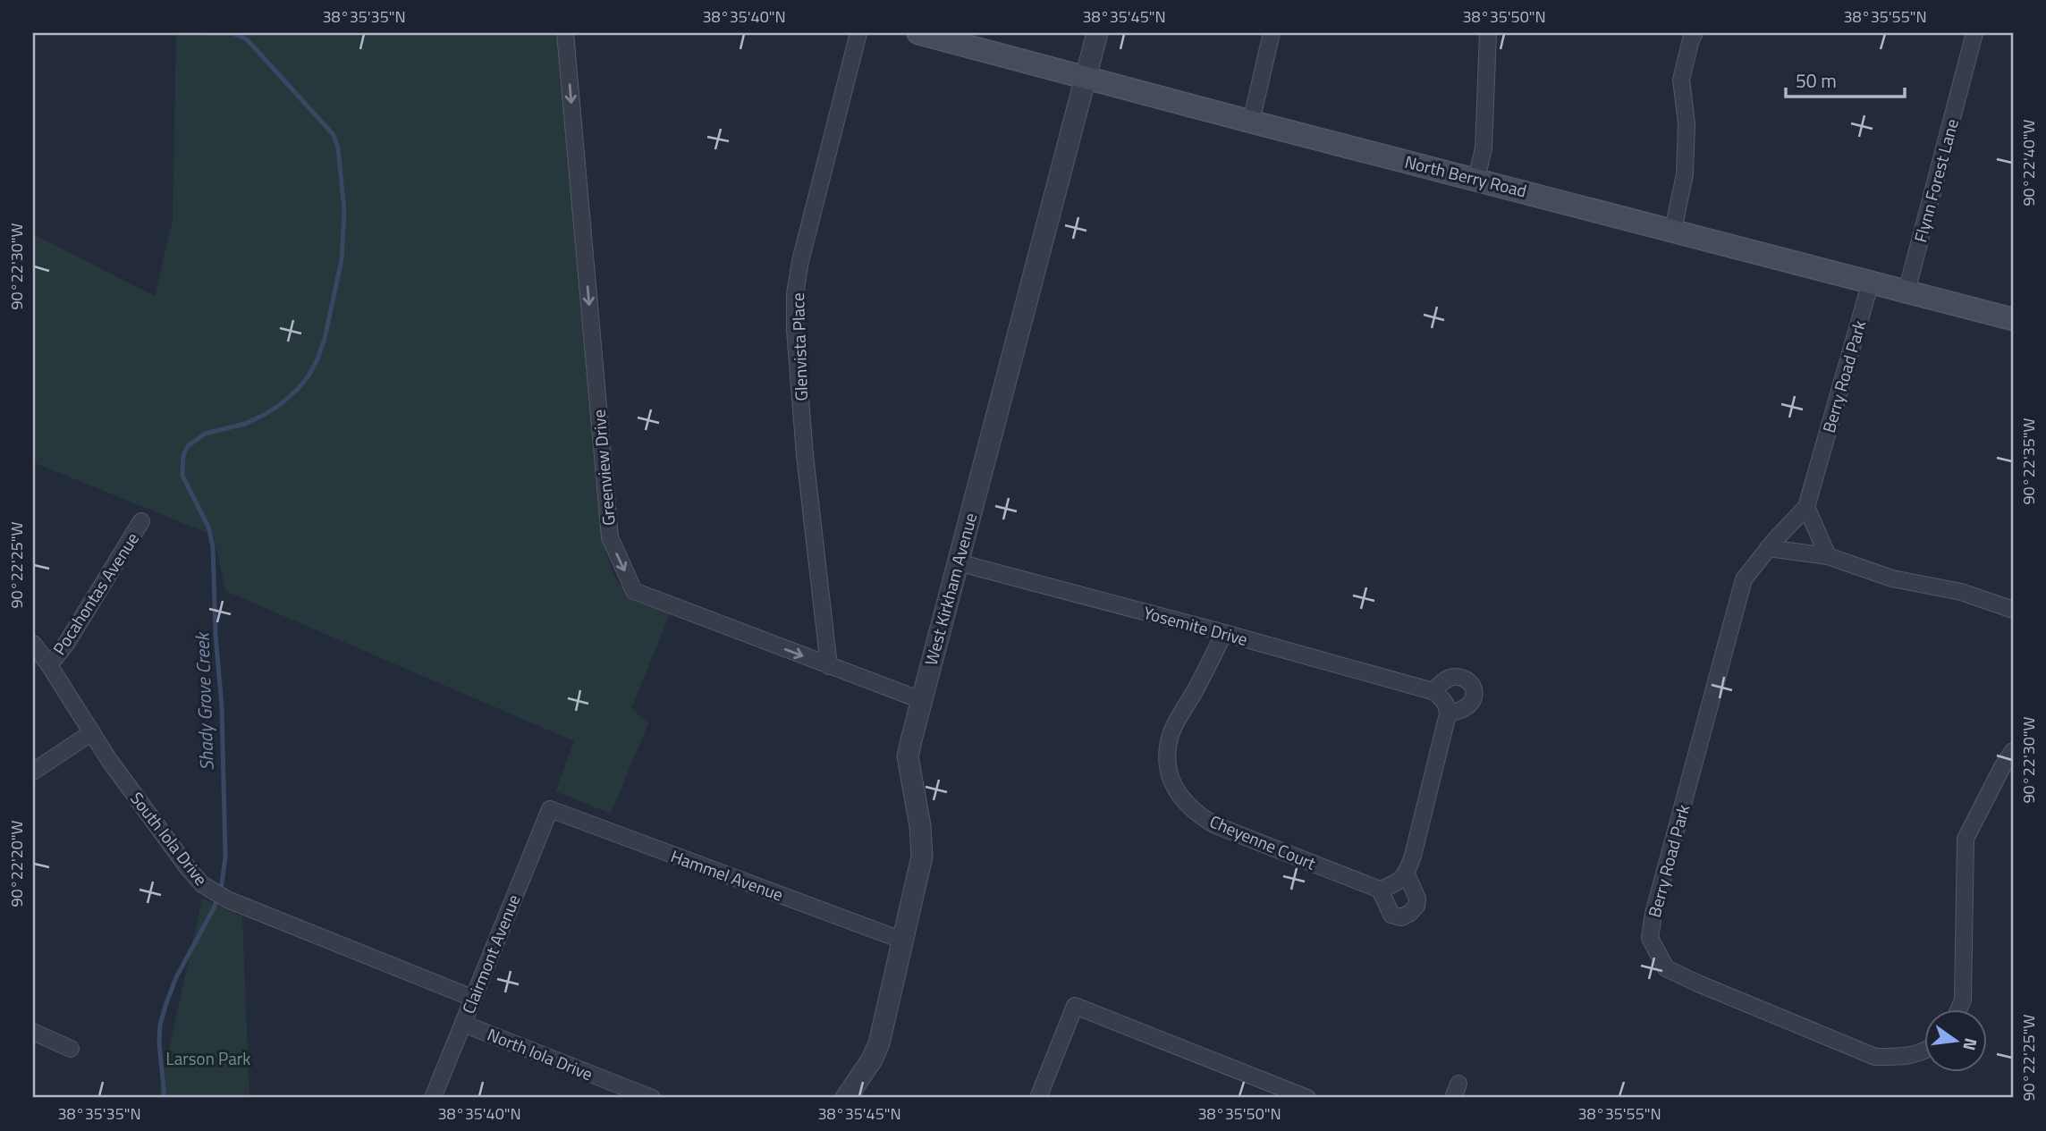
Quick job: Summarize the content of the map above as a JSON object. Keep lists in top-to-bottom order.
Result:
{
  "streets": {
    "main road": ["North Berry Road"],
    "street": [
      "Flynn Forest Lane",
      "Glenvista Place",
      "Berry Road Park",
      "Greenview Drive",
      "West Kirkham Avenue",
      "Pocahontas Avenue",
      "Yosemite Drive",
      "South Iola Drive",
      "Cheyenne Court",
      "Hammel Avenue",
      "Clairmont Avenue",
      "North Iola Drive"
    ]
  },
  "crossings": [
    ["North Berry Road", "Flynn Forest Lane"],
    ["North Berry Road", "Berry Road Park"],
    ["North Berry Road", "West Kirkham Avenue"],
    ["Glenvista Place", "Greenview Drive"],
    ["Greenview Drive", "West Kirkham Avenue"],
    ["West Kirkham Avenue", "Yosemite Drive"],
    ["West Kirkham Avenue", "Hammel Avenue"],
    ["Pocahontas Avenue", "South Iola Drive"],
    ["Yosemite Drive", "Cheyenne Court"],
    ["South Iola Drive", "Clairmont Avenue"],
    ["Hammel Avenue", "Clairmont Avenue"],
    ["Clairmont Avenue", "North Iola Drive"]
  ],
  "one_way": ["Greenview Drive"],
  "water": ["Shady Grove Creek"],
  "parks": ["Larson Park"],
  "scale_bar": "50 m",
  "north": "right",
  "coordinates": [
    "38°35'35\"N",
    "38°35'40\"N",
    "38°35'45\"N",
    "38°35'50\"N",
    "38°35'55\"N",
    "90°22'40\"W",
    "90°22'30\"W",
    "90°22'35\"W",
    "90°22'25\"W",
    "90°22'20\"W"
  ]
}
